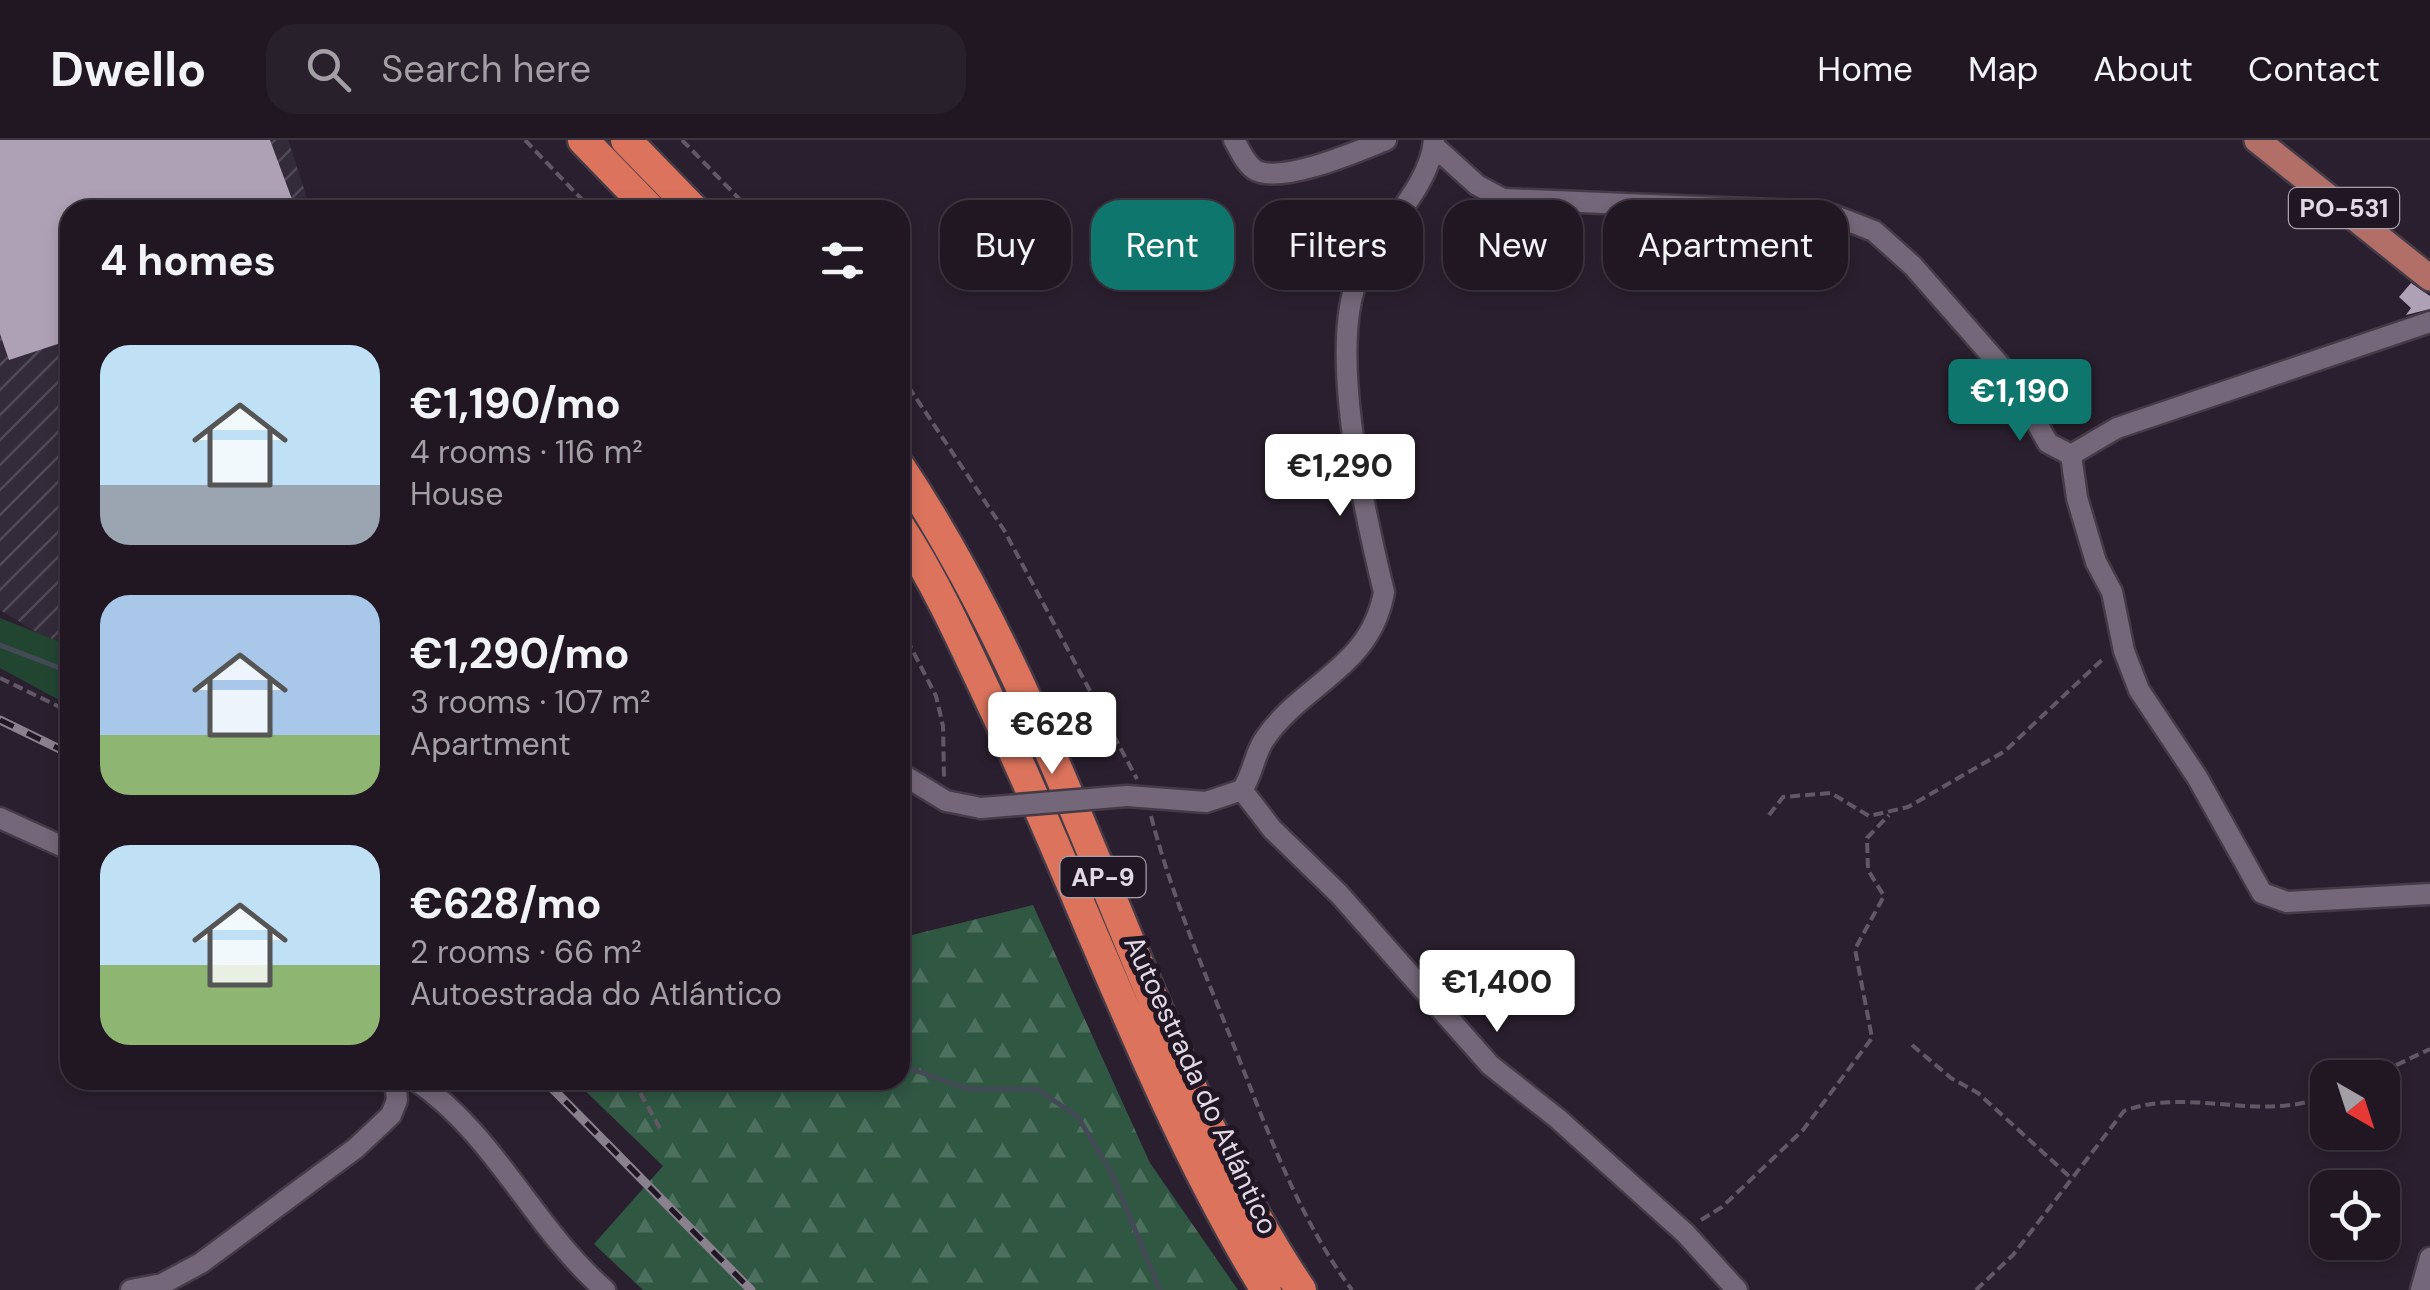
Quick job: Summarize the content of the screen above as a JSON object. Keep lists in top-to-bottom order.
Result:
{
  "streets": {
    "highway": ["AP-9", "Autoestrada do Atlántico"],
    "main road": ["PO-531"]
  },
  "north": "bottom right",
  "page": {
    "header": "Dwello",
    "search": "Search here",
    "nav": [
      "Home",
      "Map",
      "About",
      "Contact"
    ],
    "chip": [
      "Buy",
      "Rent",
      "Filters",
      "New",
      "Apartment"
    ],
    "heading": "4 homes",
    "list": [
      {
        "name": "€1,190/mo",
        "note": "4 rooms · 116 m² · House"
      },
      {
        "name": "€1,290/mo",
        "note": "3 rooms · 107 m² · Apartment"
      },
      {
        "name": "€628/mo",
        "note": "2 rooms · 66 m² · Autoestrada do Atlántico"
      }
    ],
    "price": [
      "€1,190",
      "€1,290",
      "€628",
      "€1,400"
    ]
  }
}
